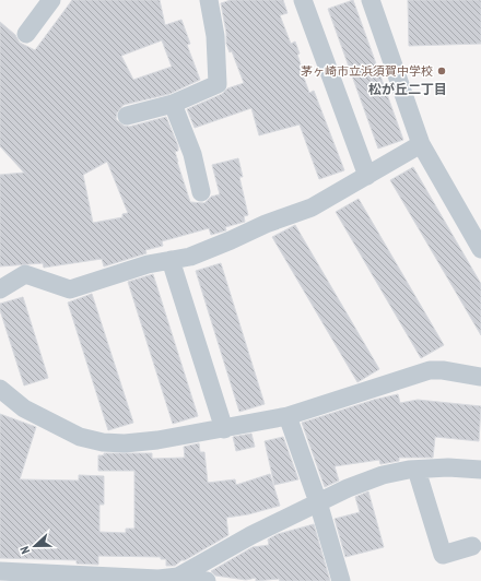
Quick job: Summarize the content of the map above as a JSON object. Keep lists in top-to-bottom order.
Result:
{
  "districts": ["松が丘二丁目"],
  "places": ["茅ヶ崎市立浜須賀中学校"],
  "north": "left"
}
